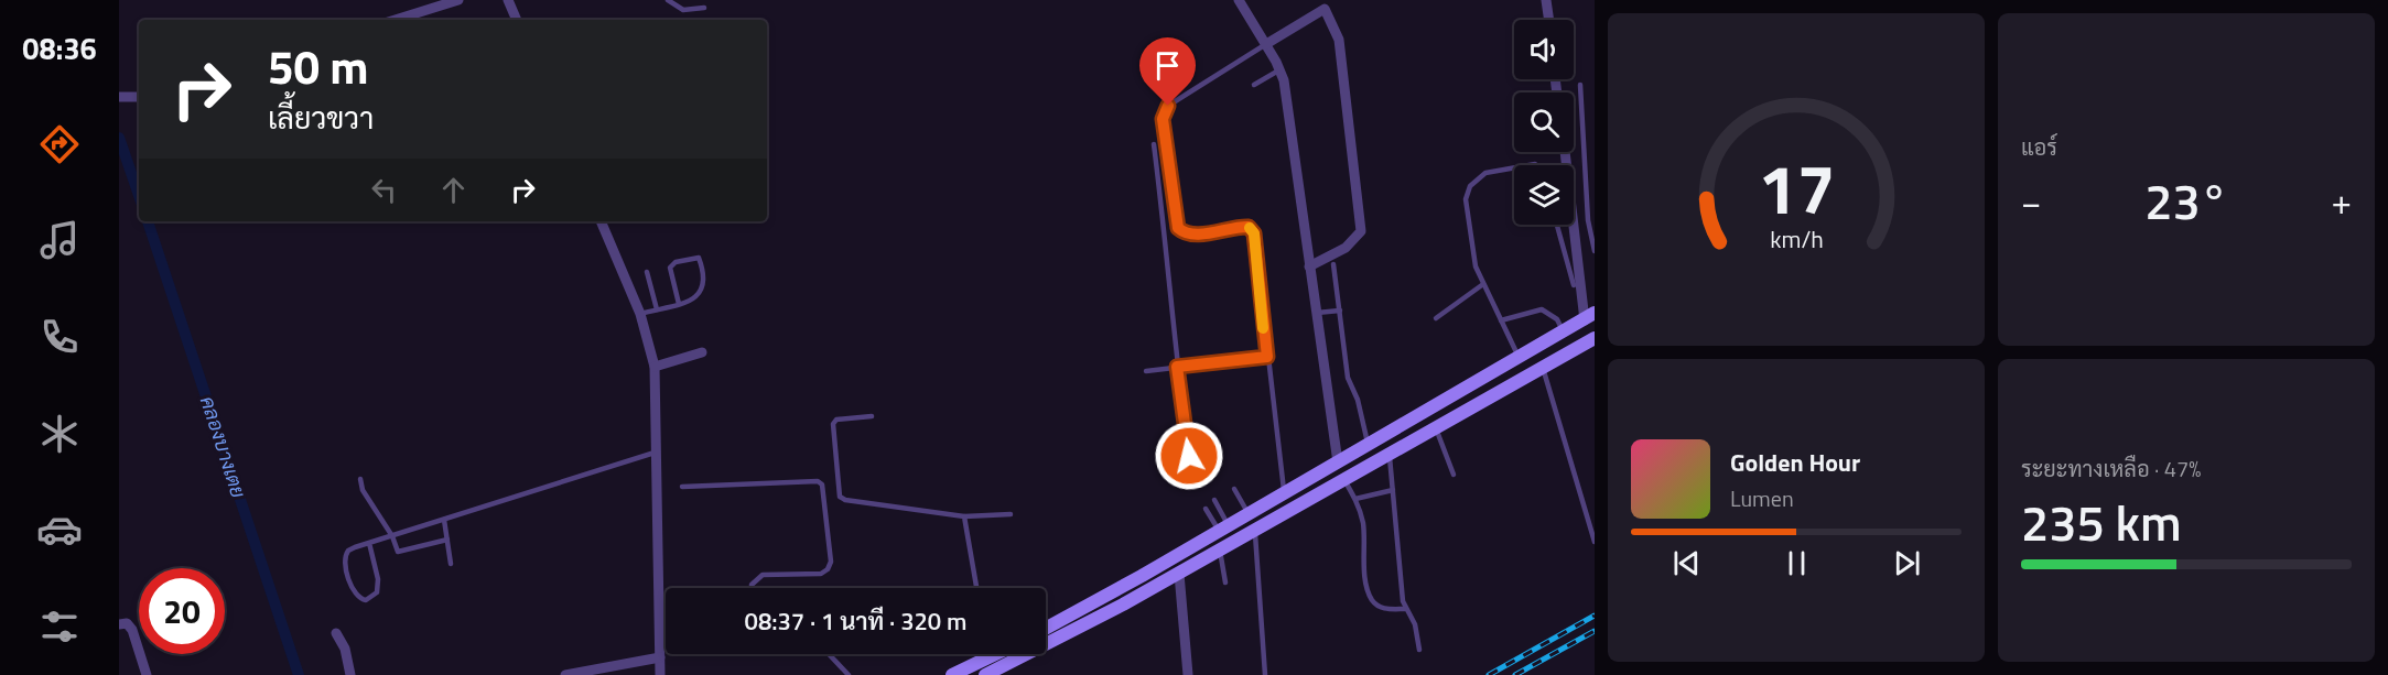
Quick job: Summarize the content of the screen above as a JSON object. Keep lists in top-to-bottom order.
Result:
{
  "water": ["คลองบางเตย"],
  "page": {
    "tabs": "08:36",
    "tile": [
      "แอร์",
      ["ระยะทางเหลือ · 47%", "235 km"]
    ],
    "turn": ["50 m", "เลี้ยวขวา"],
    "heat": ["−", "23°", "+"],
    "song": ["Golden Hour", "Lumen"],
    "limit": "20",
    "trip": "08:37 · 1 นาที · 320 m",
    "gauge": ["17", "km/h"]
  }
}
